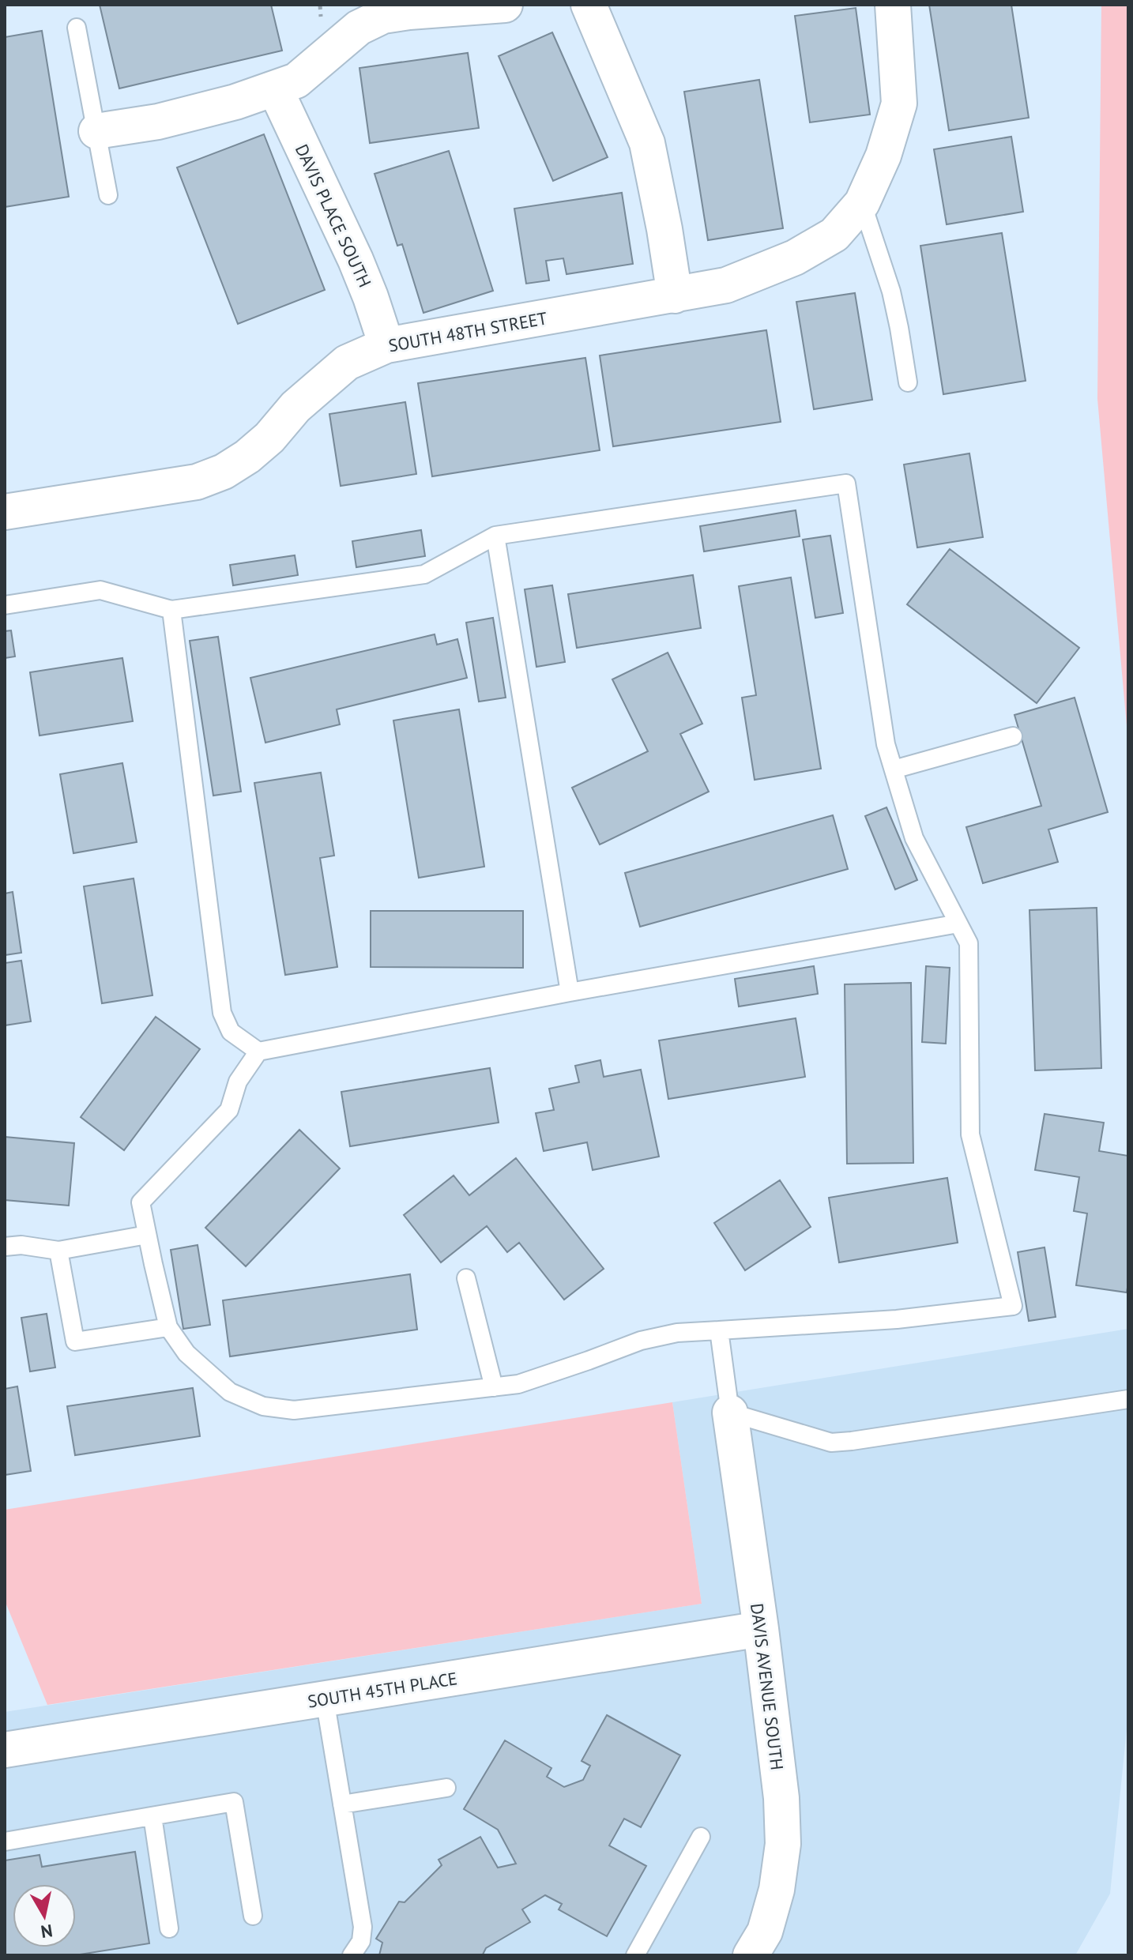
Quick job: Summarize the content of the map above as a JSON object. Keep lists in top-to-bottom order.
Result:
{
  "streets": {
    "street": [
      "DAVIS PLACE SOUTH",
      "SOUTH 48TH STREET",
      "DAVIS AVENUE SOUTH",
      "SOUTH 45TH PLACE"
    ]
  },
  "crossings": [
    ["DAVIS PLACE SOUTH", "SOUTH 48TH STREET"],
    ["DAVIS AVENUE SOUTH", "SOUTH 45TH PLACE"]
  ],
  "north": "bottom"
}
